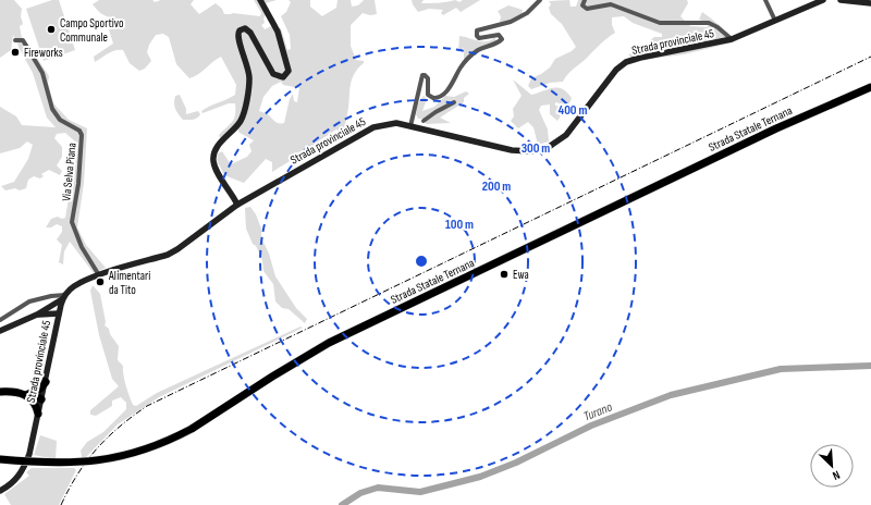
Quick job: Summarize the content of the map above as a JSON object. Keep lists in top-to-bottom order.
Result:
{
  "streets": {
    "highway": ["Strada Statale Ternana"],
    "main road": ["Strada provinciale 45"],
    "street": ["Via Selva Piana"]
  },
  "crossings": [
    ["Strada provinciale 45", "Via Selva Piana"]
  ],
  "water": ["Turano"],
  "places": [
    "Campo Sportivo Communale",
    "Fireworks",
    "Ewa",
    "Alimentari da Tito"
  ],
  "north": "bottom right",
  "rings": [
    "400 m",
    "300 m",
    "200 m",
    "100 m"
  ]
}
